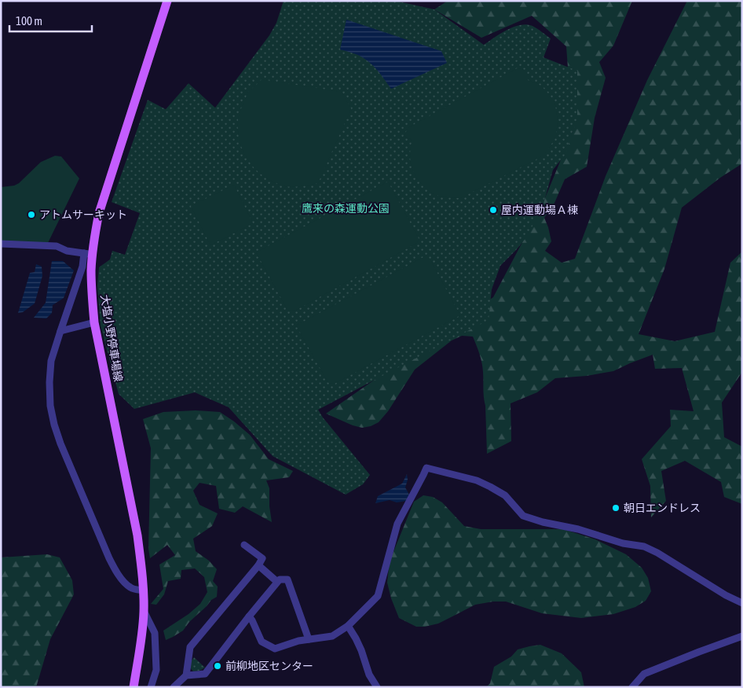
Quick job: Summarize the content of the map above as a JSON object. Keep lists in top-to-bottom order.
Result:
{
  "streets": {
    "main road": ["大塩小野停車場線"]
  },
  "parks": ["鷹来の森運動公園"],
  "places": [
    "屋内運動場Ａ棟",
    "アトムサーキット",
    "朝日エンドレス",
    "前柳地区センター"
  ],
  "scale_bar": "100 m"
}
